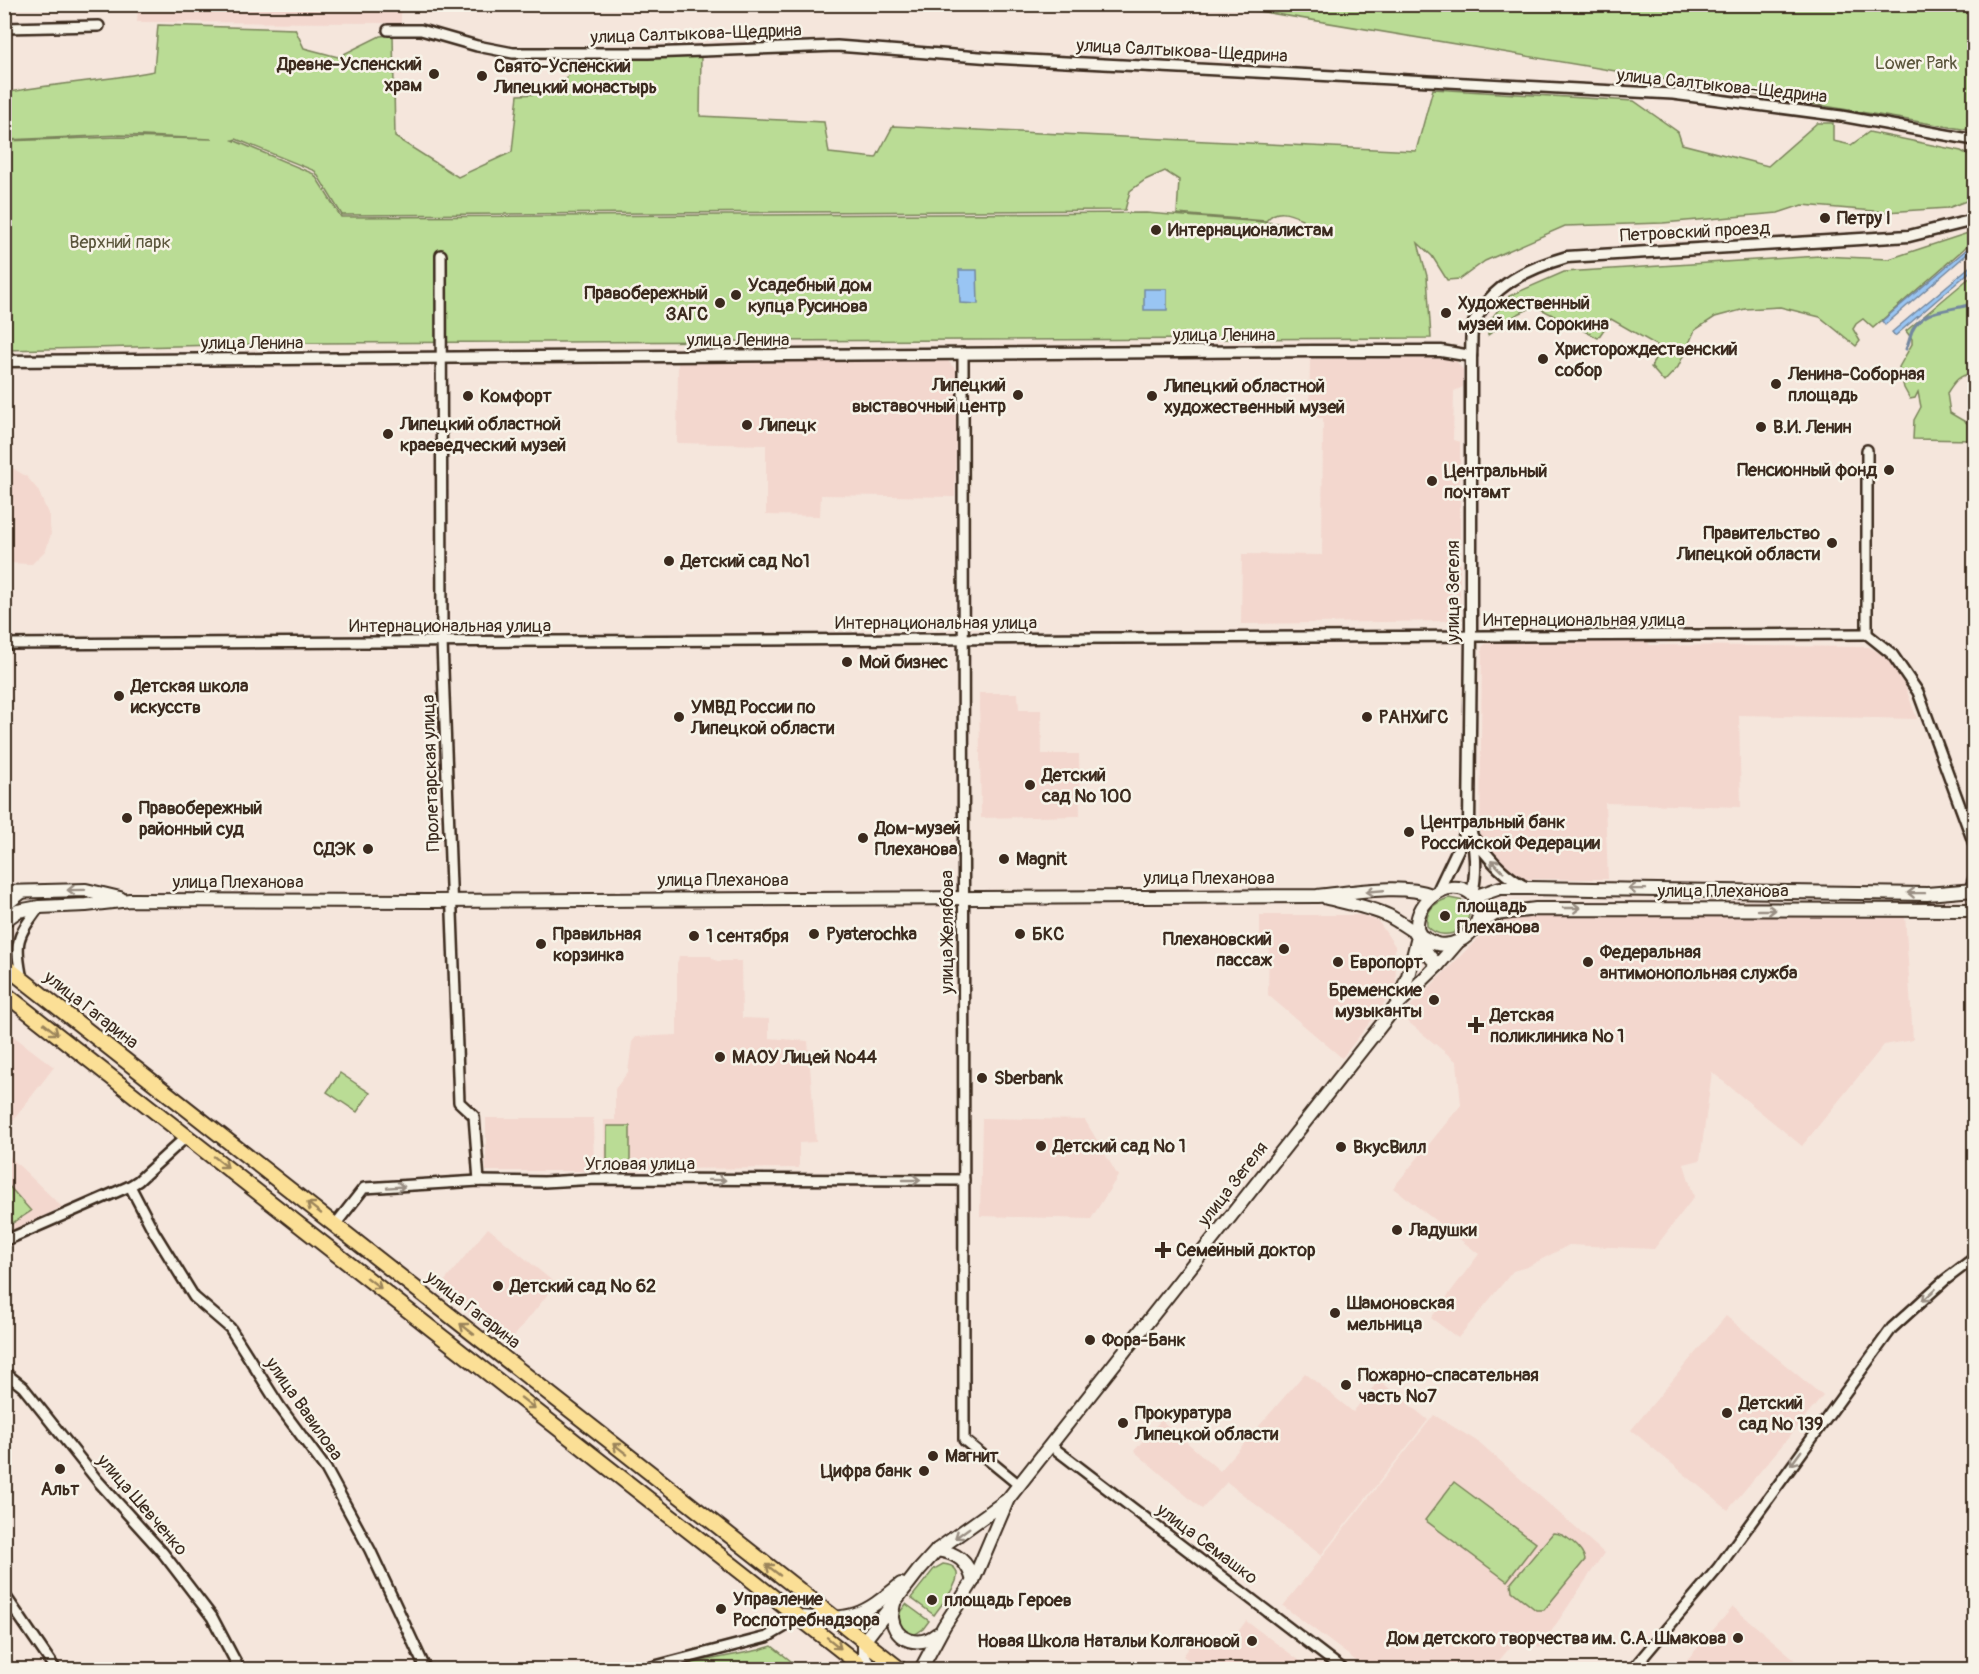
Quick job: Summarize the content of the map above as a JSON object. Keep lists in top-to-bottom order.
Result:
{
  "streets": {
    "main road": ["улица Зегеля", "улица Плеханова", "улица Гагарина"],
    "street": [
      "улица Салтыкова-Щедрина",
      "Петровский проезд",
      "улица Ленина",
      "Интернациональная улица",
      "Пролетарская улица",
      "улица Желябова",
      "Угловая улица",
      "улица Вавилова",
      "улица Шевченко",
      "улица Семашко"
    ]
  },
  "crossings": [
    ["Петровский проезд", "улица Ленина"],
    ["Петровский проезд", "улица Зегеля"],
    ["улица Ленина", "улица Зегеля"],
    ["улица Ленина", "Пролетарская улица"],
    ["улица Ленина", "улица Желябова"],
    ["улица Зегеля", "Интернациональная улица"],
    ["улица Зегеля", "улица Плеханова"],
    ["улица Зегеля", "улица Желябова"],
    ["улица Зегеля", "улица Семашко"],
    ["Интернациональная улица", "Пролетарская улица"],
    ["Интернациональная улица", "улица Желябова"],
    ["Пролетарская улица", "улица Плеханова"],
    ["Пролетарская улица", "Угловая улица"],
    ["улица Плеханова", "улица Желябова"],
    ["улица Плеханова", "улица Гагарина"],
    ["улица Желябова", "Угловая улица"],
    ["улица Гагарина", "Угловая улица"]
  ],
  "one_way": ["улица Гагарина", "Угловая улица"],
  "parks": ["Lower Park", "Верхний парк"],
  "places": {
    "other": [
      "Древне-Успенский храм",
      "Свято-Успенский Липецкий монастырь",
      "Петру I",
      "Интернационалистам",
      "Усадебный дом купца Русинова",
      "Правобережный ЗАГС",
      "Художественный музей им. Сорокина",
      "Христорождественский собор",
      "Ленина-Соборная площадь",
      "Липецкий выставочный центр",
      "Комфорт",
      "Липецкий областной художественный музей",
      "Липецк",
      "В.И. Ленин",
      "Липецкий областной краеведческий музей",
      "Пенсионный фонд",
      "Центральный почтамт",
      "Правительство Липецкой области",
      "Детский сад №1",
      "Мой бизнес",
      "Детская школа искусств",
      "УМВД России по Липецкой области",
      "РАНХиГС",
      "Детский сад № 100",
      "Правобережный районный суд",
      "Центральный банк Российской Федерации",
      "Дом-музей Плеханова",
      "СДЭК",
      "Magnit",
      "площадь Плеханова",
      "Pyaterochka",
      "БКС",
      "1 сентября",
      "Правильная корзинка",
      "Плехановский пассаж",
      "Европорт",
      "Федеральная антимонопольная служба",
      "Бременские музыканты",
      "МАОУ Лицей №44",
      "Sberbank",
      "Детский сад № 1",
      "ВкусВилл",
      "Ладушки",
      "Детский сад № 62",
      "Шамоновская мельница",
      "Фора-Банк",
      "Пожарно-спасательная часть №7",
      "Детский сад № 139",
      "Прокуратура Липецкой области",
      "Магнит",
      "Альт",
      "Цифра банк",
      "площадь Героев",
      "Управление Роспотребнадзора",
      "Дом детского творчества им. С.А. Шмакова",
      "Новая Школа Натальи Колгановой"
    ],
    "health": ["Детская поликлиника № 1", "Семейный доктор"]
  }
}
